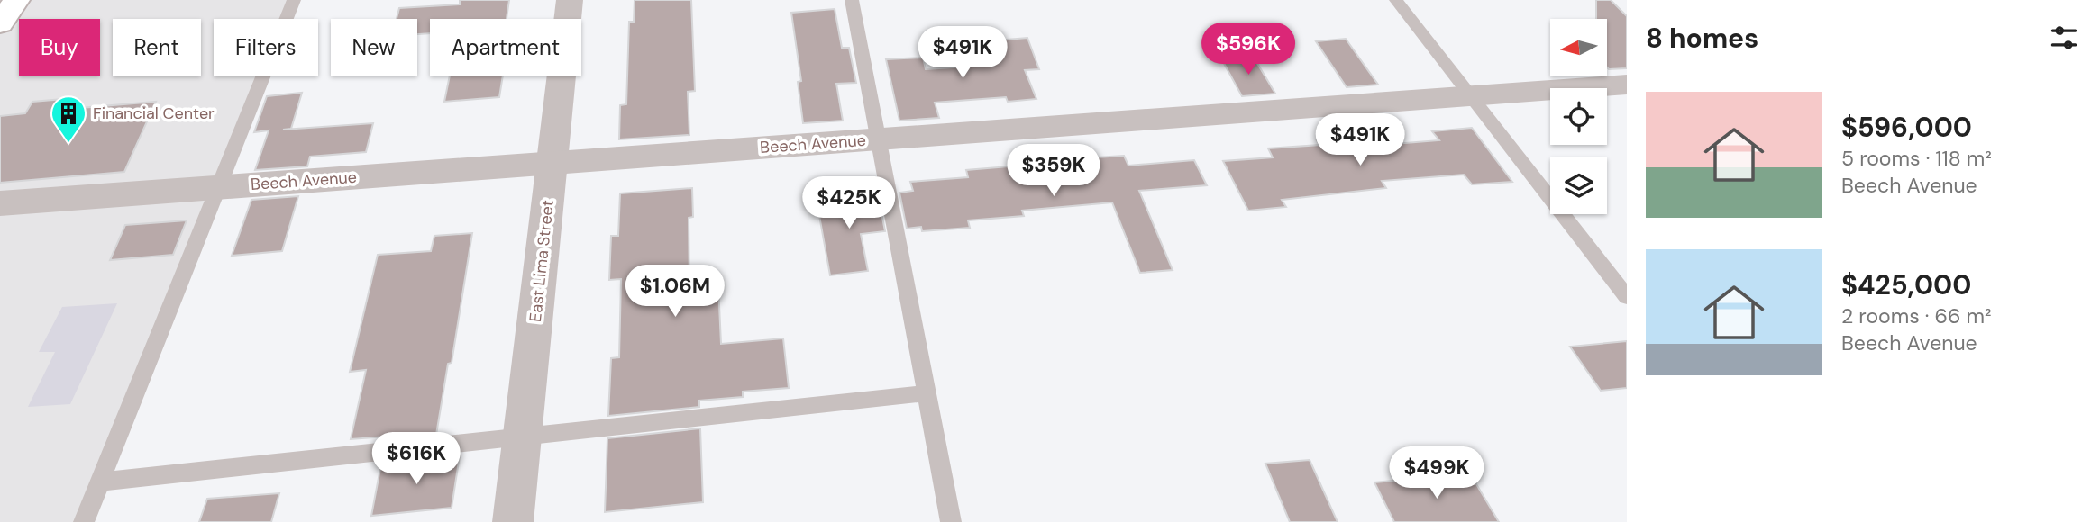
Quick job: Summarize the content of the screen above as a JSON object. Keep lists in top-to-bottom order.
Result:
{
  "streets": {
    "street": ["Beech Avenue", "East Lima Street"]
  },
  "crossings": [
    ["Beech Avenue", "East Lima Street"]
  ],
  "places": {
    "building": ["Financial Center"]
  },
  "north": "left",
  "page": {
    "heading": "8 homes",
    "chip": [
      "Buy",
      "Rent",
      "Filters",
      "New",
      "Apartment"
    ],
    "price": [
      "$596K",
      "$491K",
      "$491K",
      "$359K",
      "$425K",
      "$1.06M",
      "$616K",
      "$499K"
    ],
    "list": [
      {
        "name": "$596,000",
        "note": "5 rooms · 118 m² · Beech Avenue"
      },
      {
        "name": "$425,000",
        "note": "2 rooms · 66 m² · Beech Avenue"
      }
    ]
  }
}
